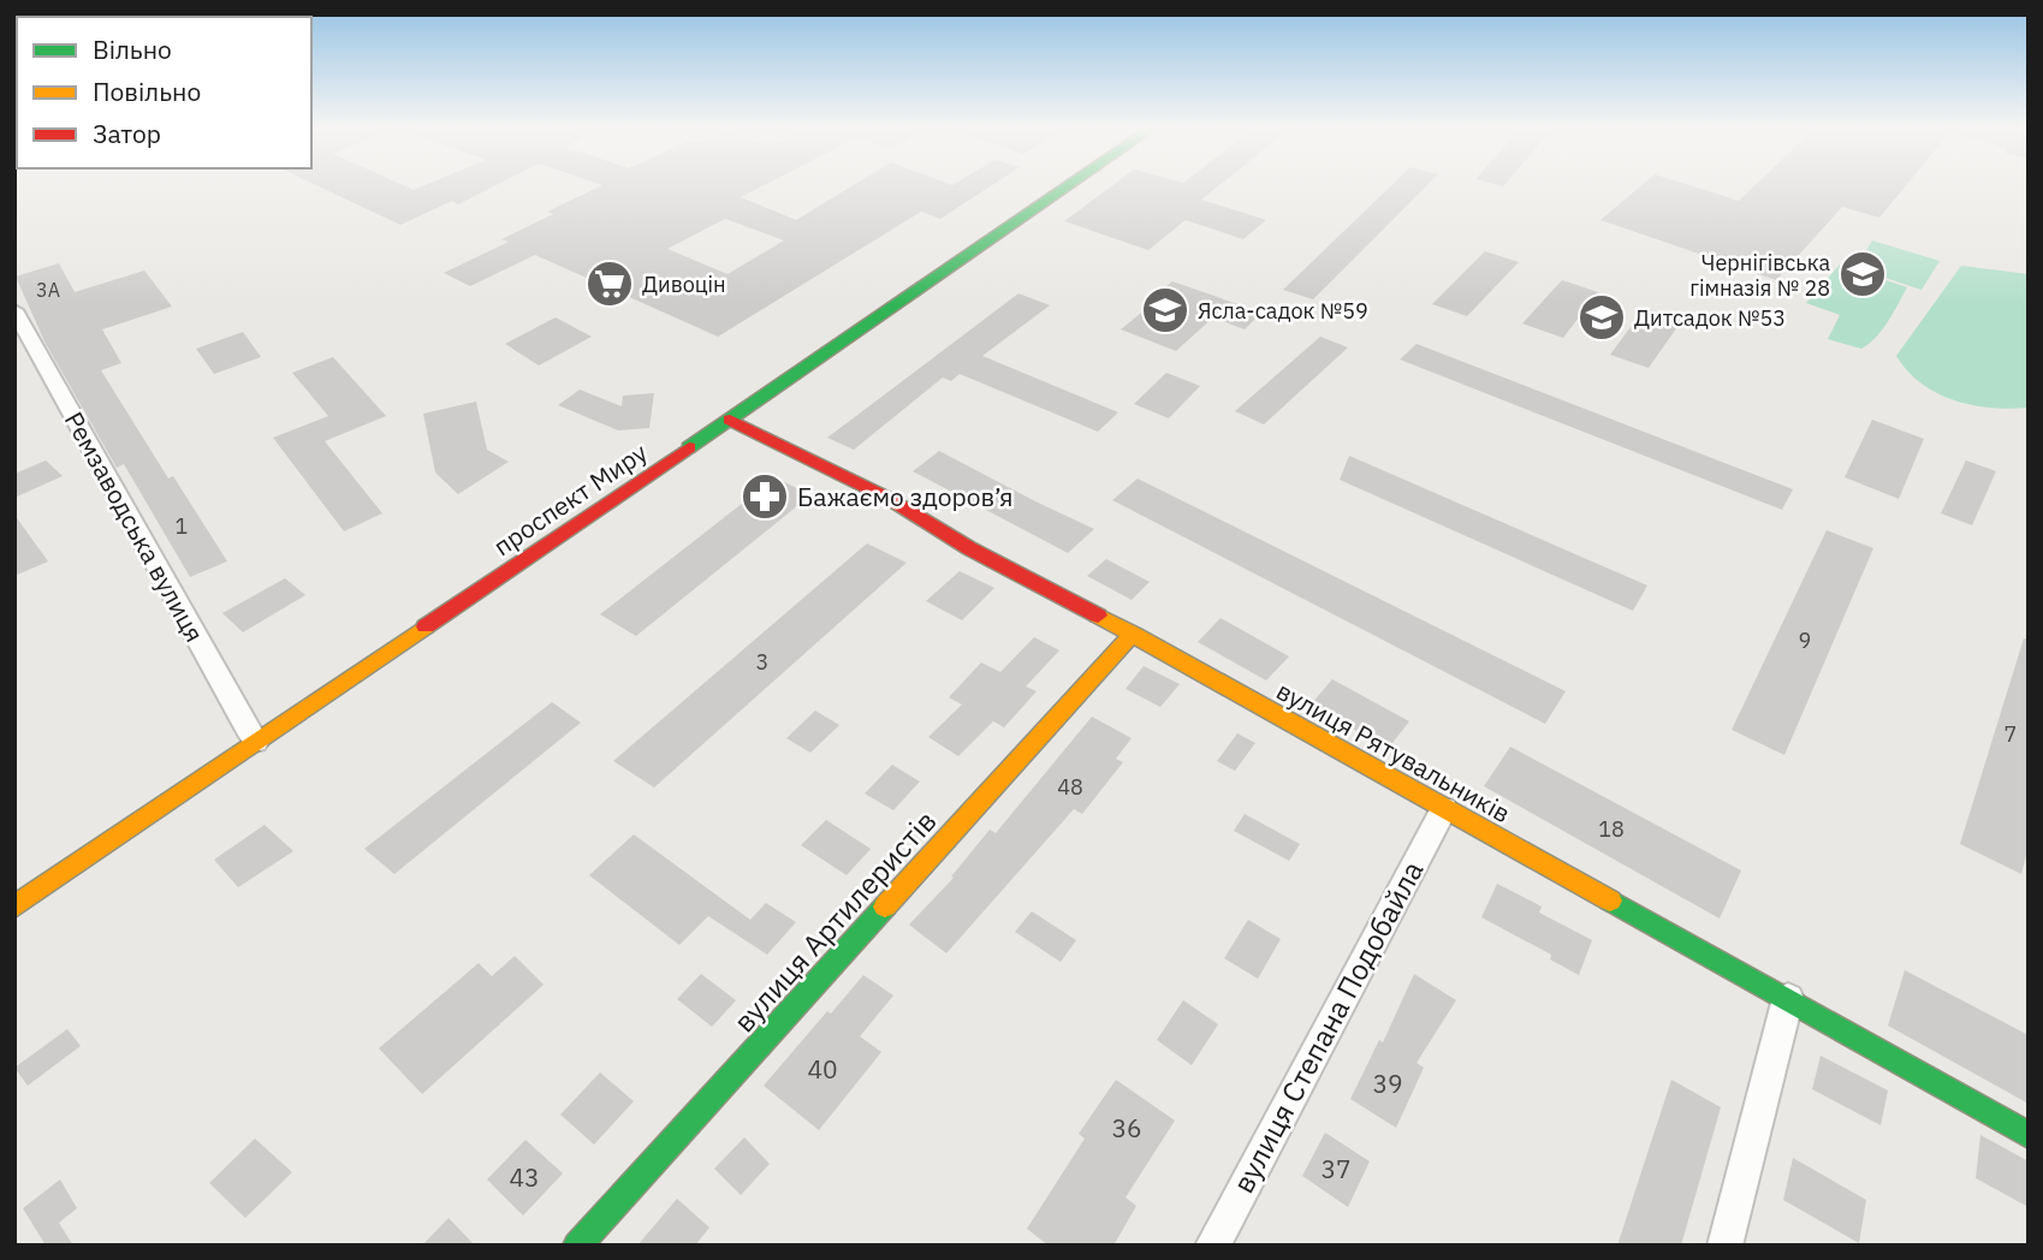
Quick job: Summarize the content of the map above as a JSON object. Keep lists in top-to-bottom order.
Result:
{
  "streets": {
    "street": [
      "проспект Миру",
      "Ремзаводська вулиця",
      "вулиця Рятувальників",
      "вулиця Артилеристів",
      "вулиця Степана Подобайла"
    ]
  },
  "crossings": [
    ["проспект Миру", "Ремзаводська вулиця"],
    ["проспект Миру", "вулиця Рятувальників"],
    ["вулиця Рятувальників", "вулиця Артилеристів"],
    ["вулиця Рятувальників", "вулиця Степана Подобайла"]
  ],
  "places": {
    "school or university": ["Чернігівська гімназія № 28", "Ясла-садок №59", "Дитсадок №53"],
    "supermarket": ["Дивоцін"],
    "pharmacy": ["Бажаємо здоров’я"]
  },
  "house_numbers": [
    "3А",
    "1",
    "9",
    "3",
    "7",
    "48",
    "18",
    "40",
    "39",
    "36",
    "37",
    "43"
  ],
  "legend": ["Вільно", "Повільно", "Затор"]
}
